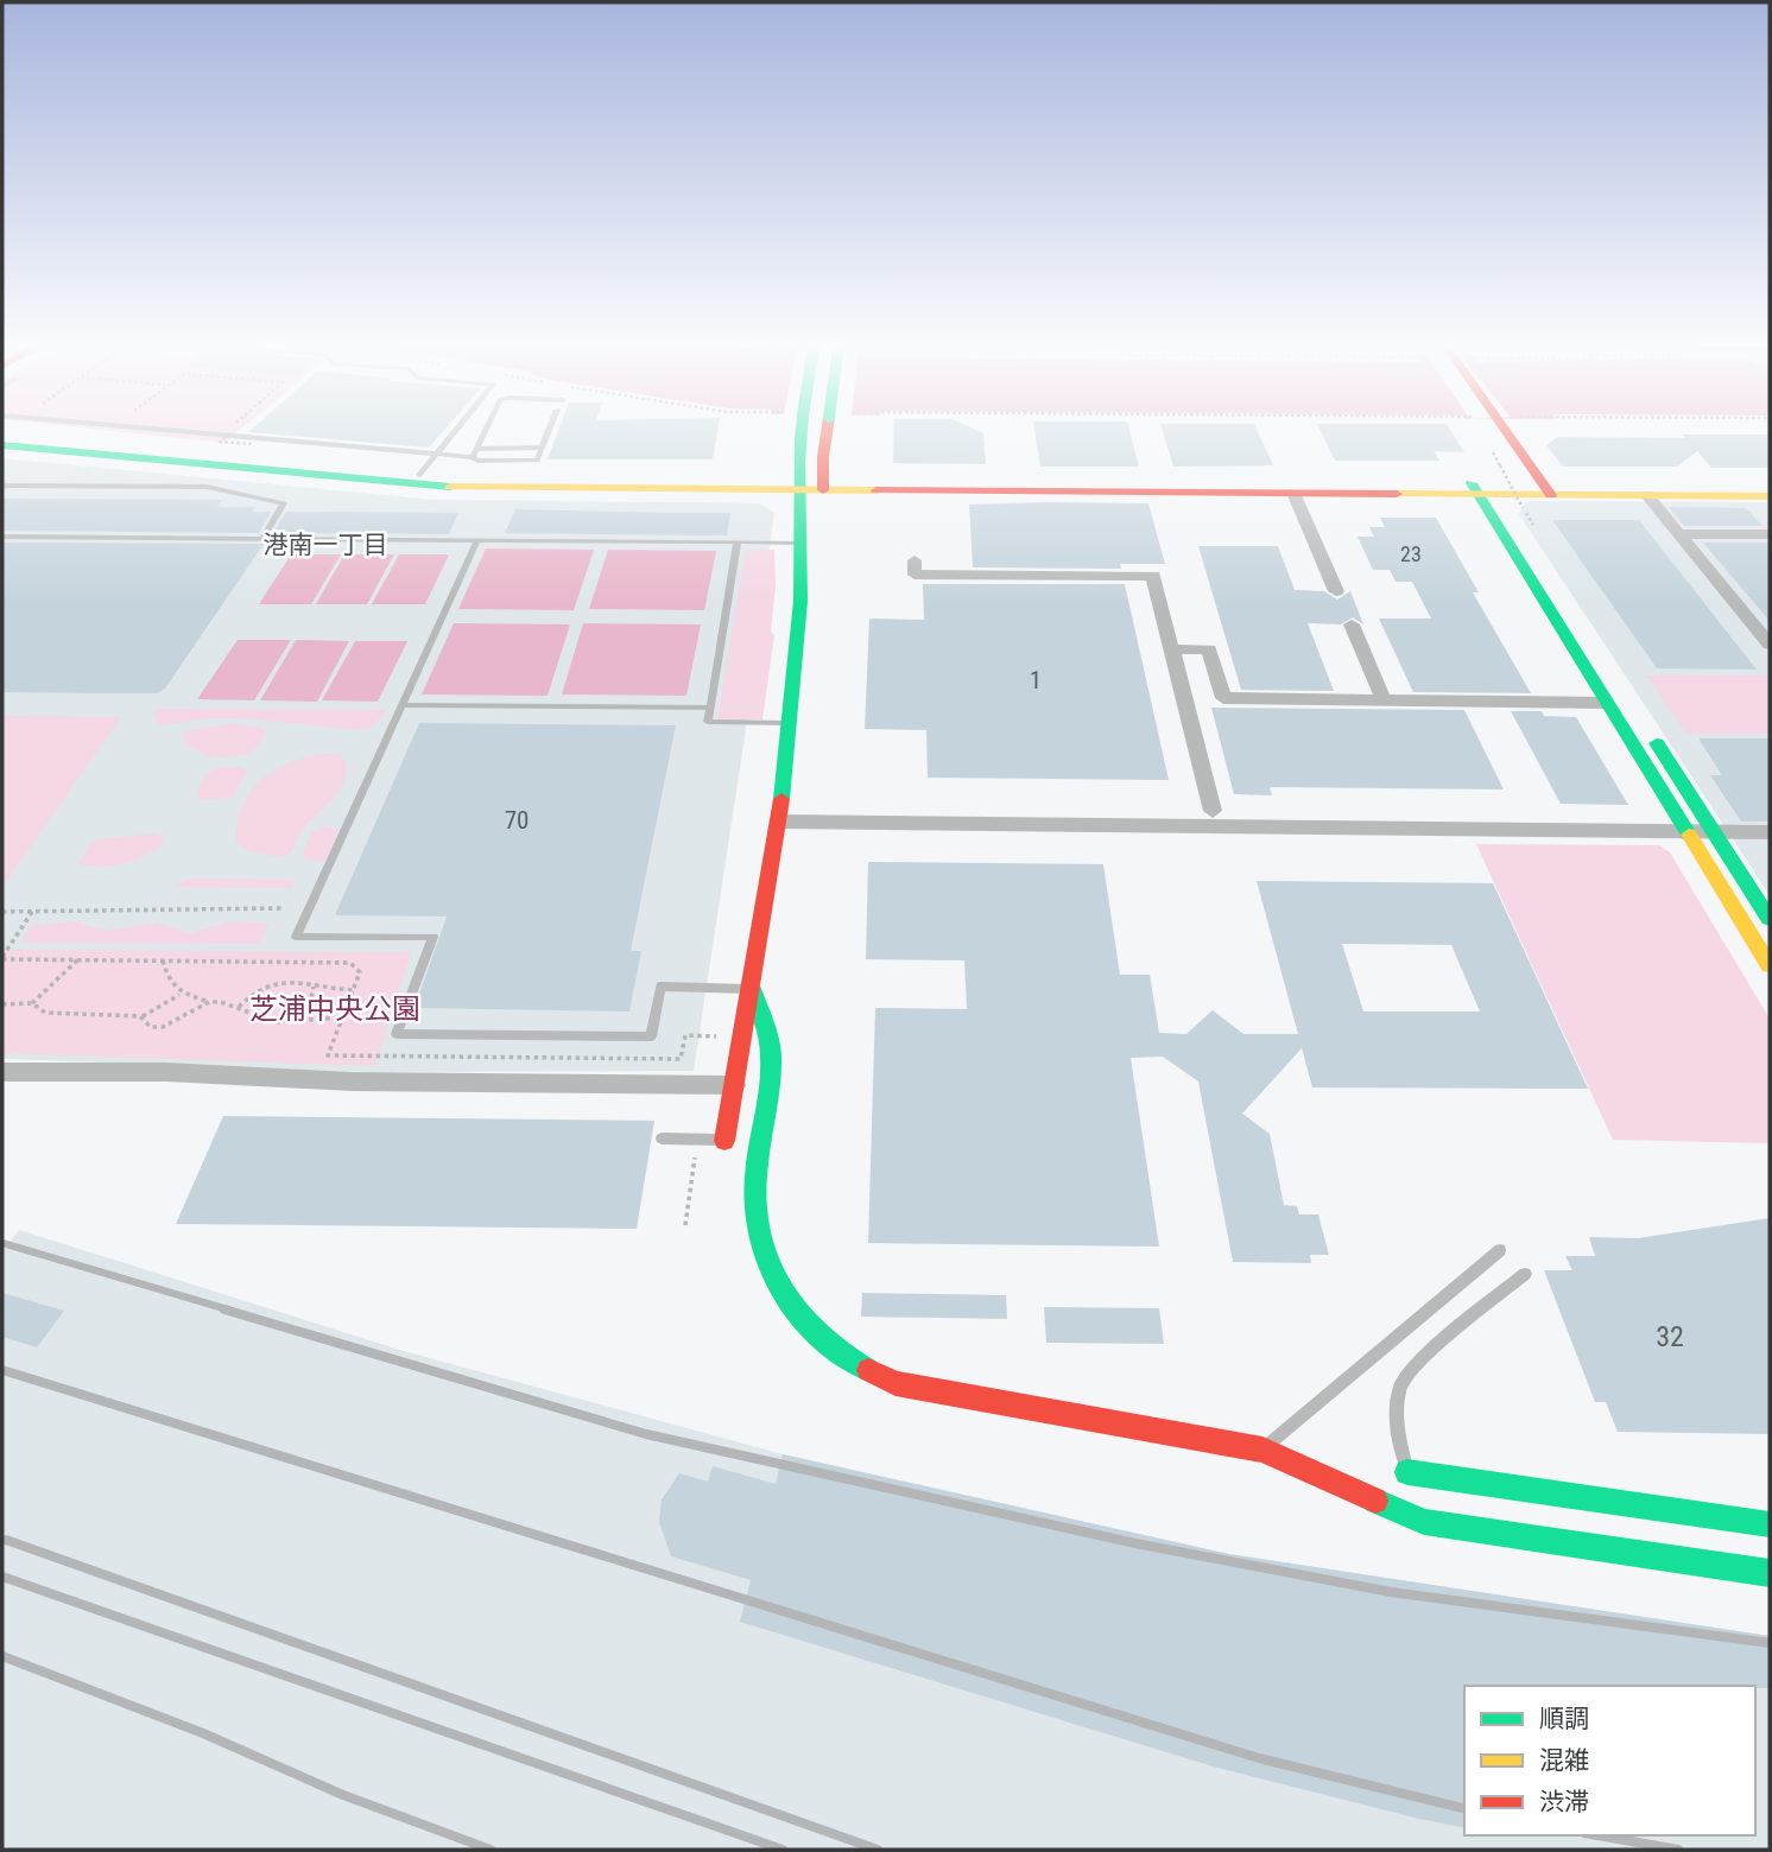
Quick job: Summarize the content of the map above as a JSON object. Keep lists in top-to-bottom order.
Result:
{
  "districts": ["港南一丁目"],
  "parks": ["芝浦中央公園"],
  "house_numbers": [
    "23",
    "1",
    "70",
    "32"
  ],
  "legend": ["順調", "混雑", "渋滞"]
}
